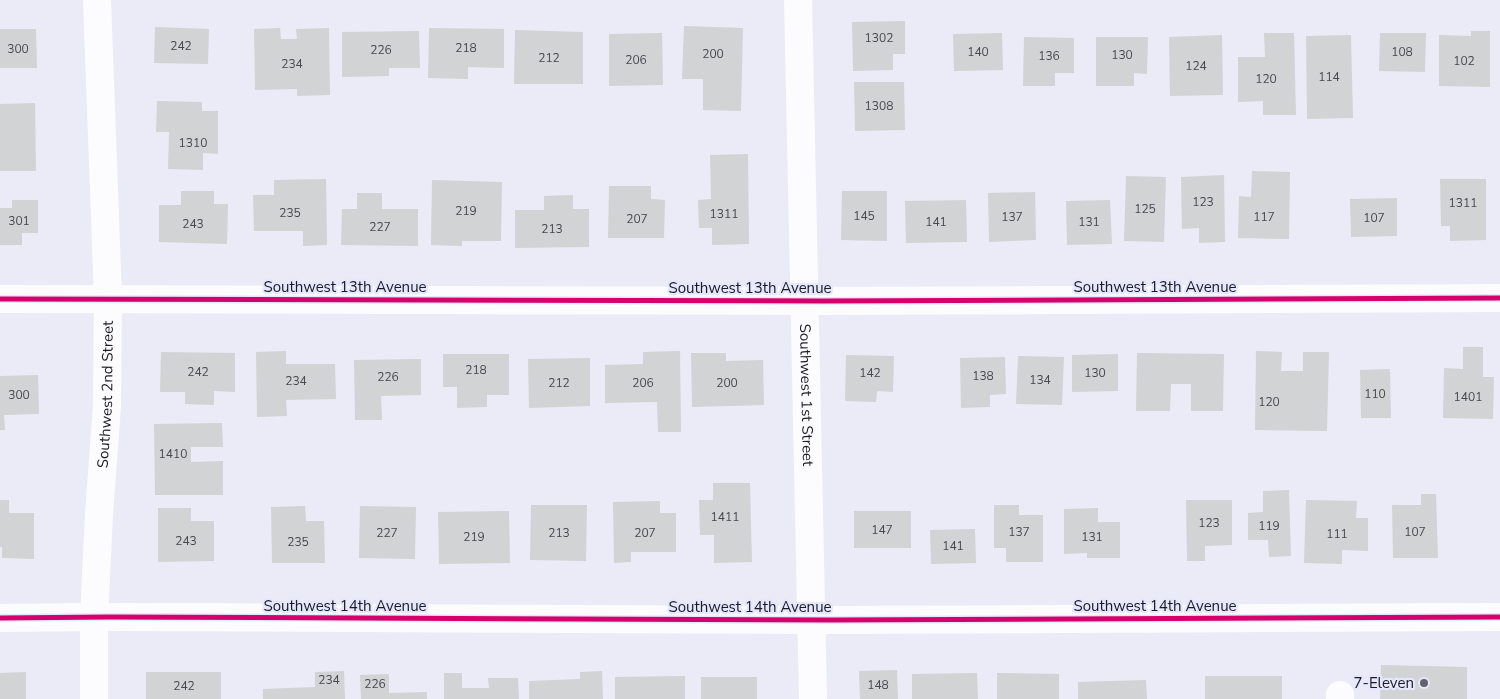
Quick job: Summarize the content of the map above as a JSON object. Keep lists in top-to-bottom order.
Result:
{
  "streets": {
    "street": [
      "Southwest 13th Avenue",
      "Southwest 1st Street",
      "Southwest 2nd Street",
      "Southwest 14th Avenue"
    ]
  },
  "crossings": [
    ["Southwest 13th Avenue", "Southwest 1st Street"],
    ["Southwest 13th Avenue", "Southwest 2nd Street"],
    ["Southwest 1st Street", "Southwest 14th Avenue"],
    ["Southwest 2nd Street", "Southwest 14th Avenue"]
  ],
  "places": ["7-Eleven"],
  "house_numbers": [
    "1302",
    "242",
    "218",
    "300",
    "226",
    "140",
    "108",
    "200",
    "130",
    "136",
    "212",
    "206",
    "102",
    "234",
    "124",
    "114",
    "120",
    "1308",
    "1310",
    "123",
    "1311",
    "125",
    "219",
    "235",
    "1311",
    "145",
    "137",
    "117",
    "107",
    "207",
    "301",
    "141",
    "131",
    "243",
    "227",
    "213",
    "218",
    "242",
    "142",
    "130",
    "138",
    "226",
    "134",
    "234",
    "212",
    "206",
    "200",
    "110",
    "300",
    "1401",
    "120",
    "1410",
    "1411",
    "123",
    "119",
    "147",
    "137",
    "107",
    "227",
    "213",
    "207",
    "111",
    "219",
    "131",
    "243",
    "235",
    "141",
    "234",
    "226",
    "148",
    "242"
  ]
}
